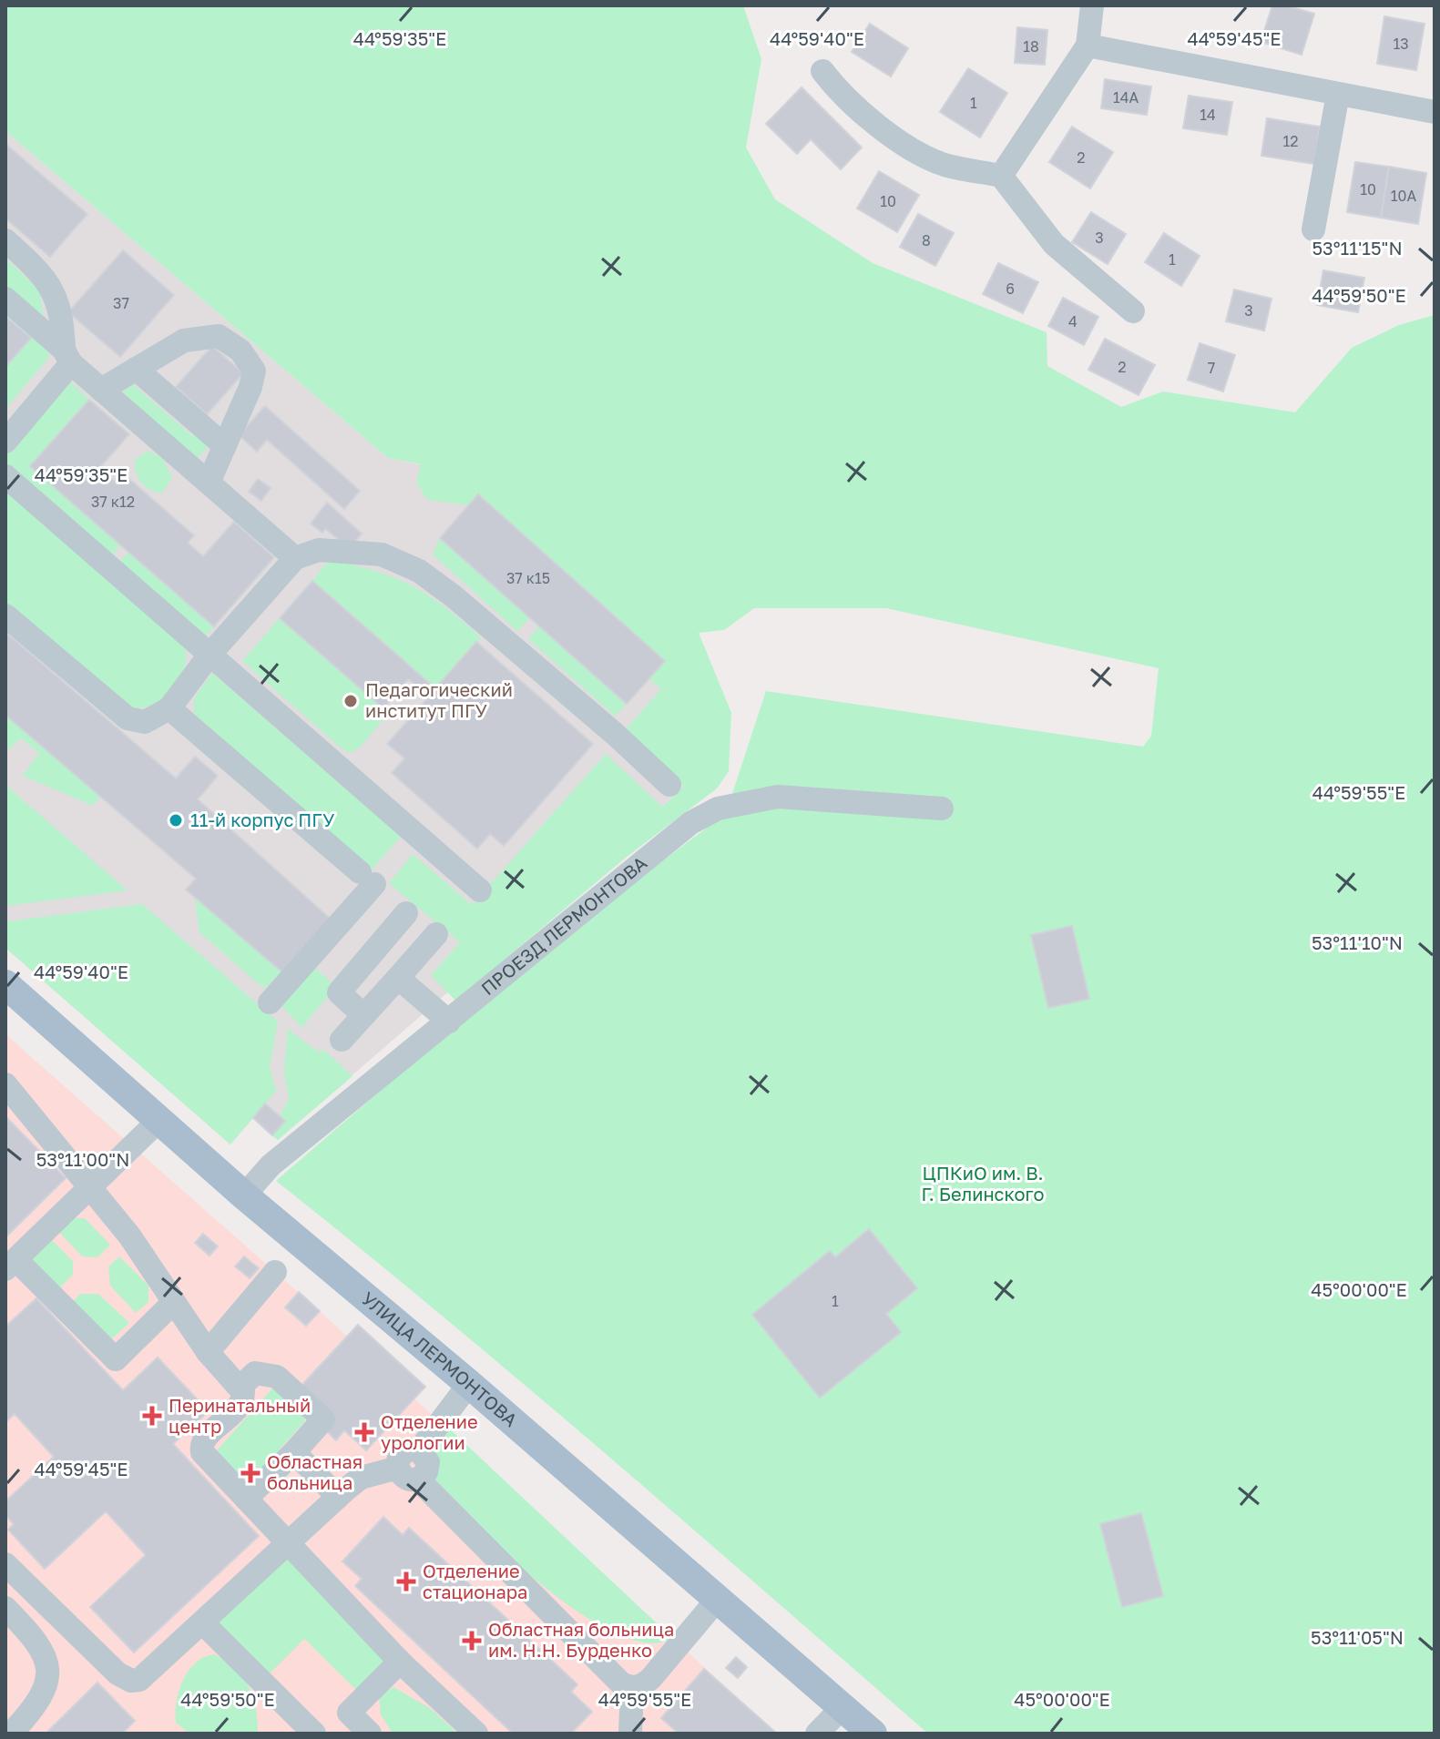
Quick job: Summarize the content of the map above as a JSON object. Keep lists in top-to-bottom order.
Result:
{
  "streets": {
    "main road": ["УЛИЦА ЛЕРМОНТОВА"],
    "street": ["ПРОЕЗД ЛЕРМОНТОВА"]
  },
  "crossings": [
    ["ПРОЕЗД ЛЕРМОНТОВА", "УЛИЦА ЛЕРМОНТОВА"]
  ],
  "parks": ["ЦПКиО им. В. Г. Белинского"],
  "places": {
    "other": ["Педагогический институт ПГУ", "11-й корпус ПГУ"],
    "health": [
      "Перинатальный центр",
      "Отделение урологии",
      "Областная больница",
      "Отделение стационара",
      "Областная больница им. Н.Н. Бурденко"
    ]
  },
  "house_numbers": [
    "13",
    "18",
    "14А",
    "1",
    "14",
    "12",
    "2",
    "10",
    "10А",
    "10",
    "3",
    "8",
    "1",
    "6",
    "37",
    "3",
    "4",
    "2",
    "7",
    "37 к12",
    "37 к15",
    "1"
  ],
  "coordinates": [
    "44°59'35\"E",
    "44°59'40\"E",
    "44°59'45\"E",
    "53°11'15\"N",
    "44°59'50\"E",
    "44°59'55\"E",
    "53°11'10\"N",
    "53°11'00\"N",
    "45°00'00\"E",
    "53°11'05\"N"
  ]
}
